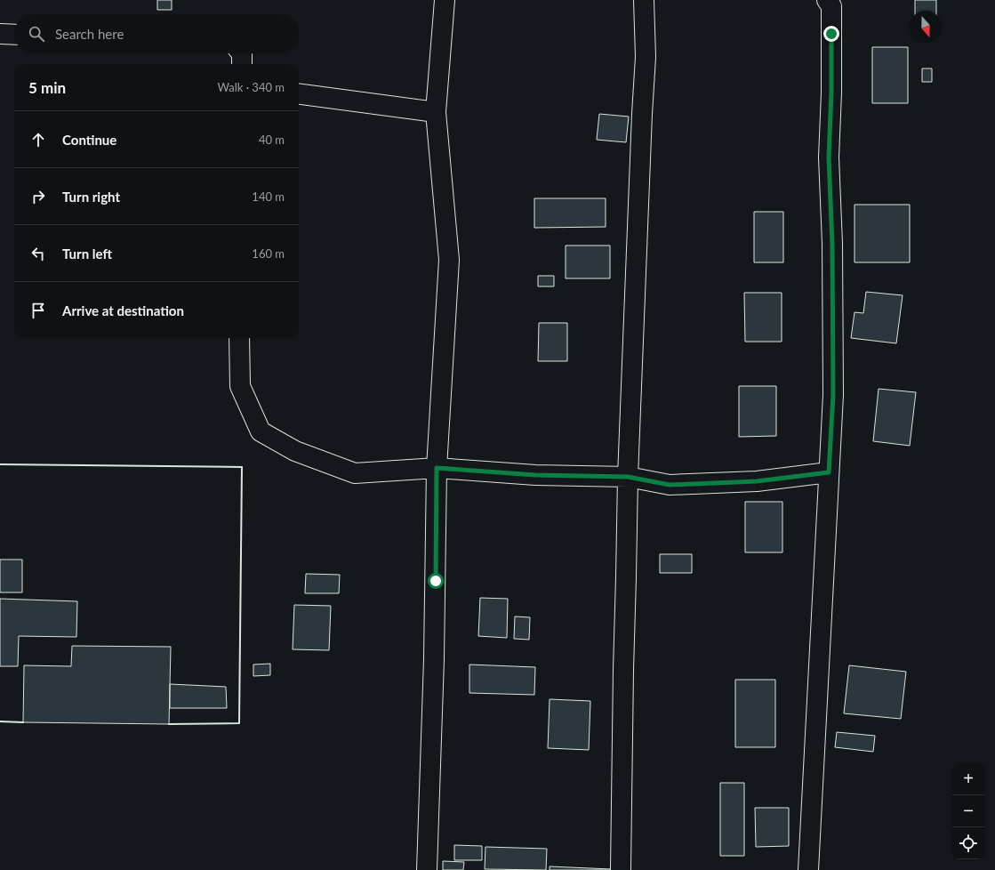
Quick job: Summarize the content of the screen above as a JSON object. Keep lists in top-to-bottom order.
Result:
{
  "north": "bottom",
  "page": {
    "search": "Search here",
    "heading": ["5 min", "Walk · 340 m"],
    "list": [
      ["Continue", "40 m"],
      ["Turn right", "140 m"],
      ["Turn left", "160 m"],
      "Arrive at destination"
    ],
    "map_buttons": ["+", "−"]
  }
}
